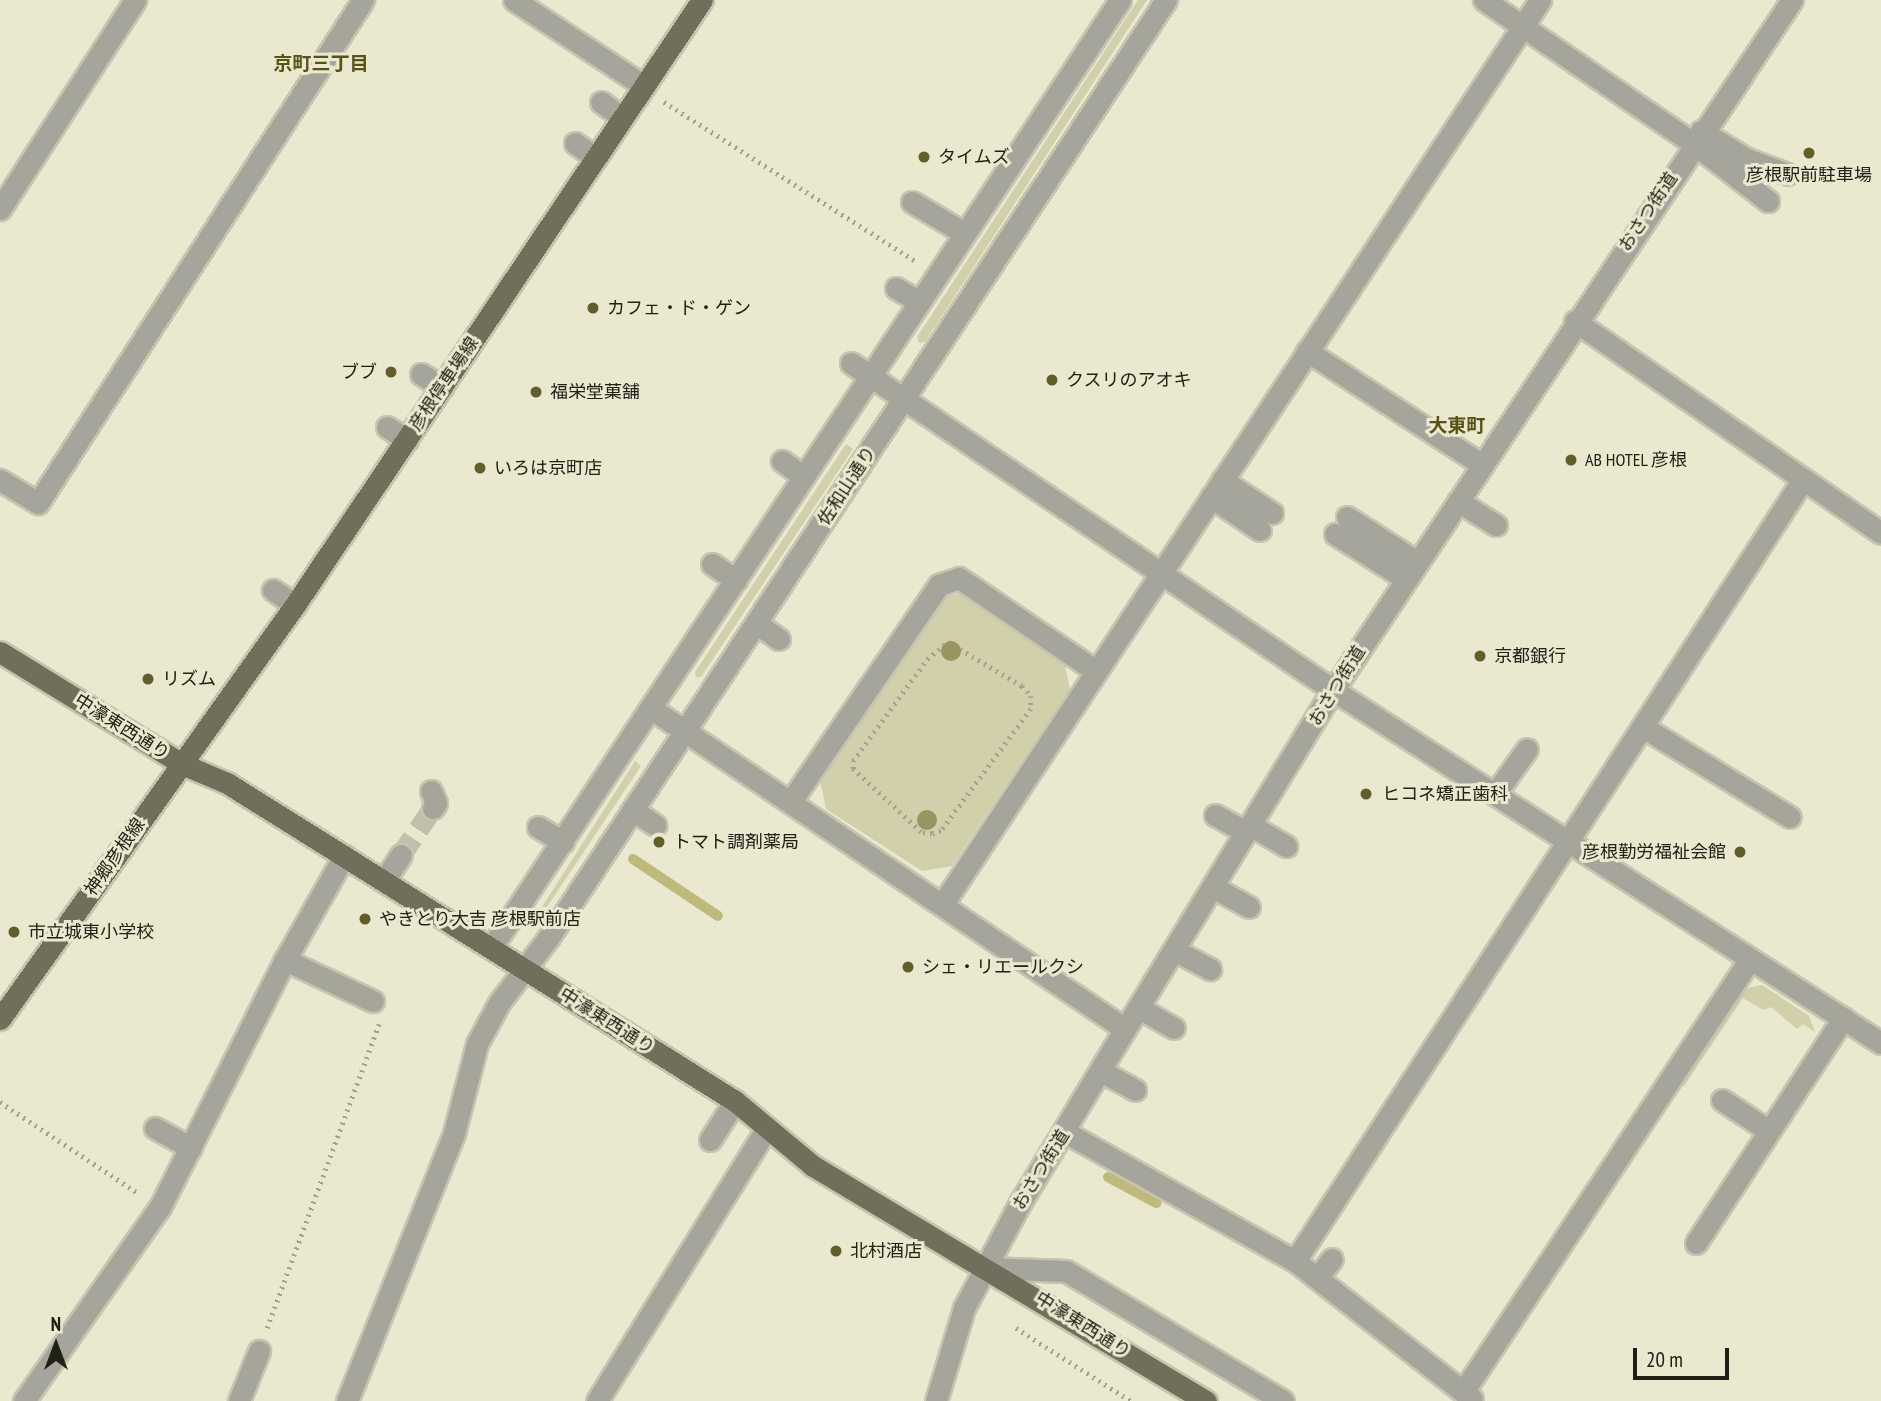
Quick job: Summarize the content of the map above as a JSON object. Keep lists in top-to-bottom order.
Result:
{
  "streets": {
    "main road": ["彦根停車場線", "中濠東西通り", "神郷彦根線"],
    "street": ["おさつ街道", "佐和山通り"]
  },
  "crossings": [
    ["おさつ街道", "中濠東西通り"],
    ["彦根停車場線", "中濠東西通り"],
    ["彦根停車場線", "神郷彦根線"],
    ["佐和山通り", "中濠東西通り"],
    ["中濠東西通り", "神郷彦根線"]
  ],
  "districts": ["京町三丁目", "大東町"],
  "places": [
    "彦根駅前駐車場",
    "タイムズ",
    "カフェ・ド・ゲン",
    "ブブ",
    "クスリのアオキ",
    "福栄堂菓舗",
    "AB HOTEL 彦根",
    "いろは京町店",
    "京都銀行",
    "リズム",
    "ヒコネ矯正歯科",
    "トマト調剤薬局",
    "彦根勤労福祉会館",
    "やきとり大吉 彦根駅前店",
    "市立城東小学校",
    "シェ・リエールクシ",
    "北村酒店"
  ],
  "scale_bar": "20 m",
  "north": "top"
}
